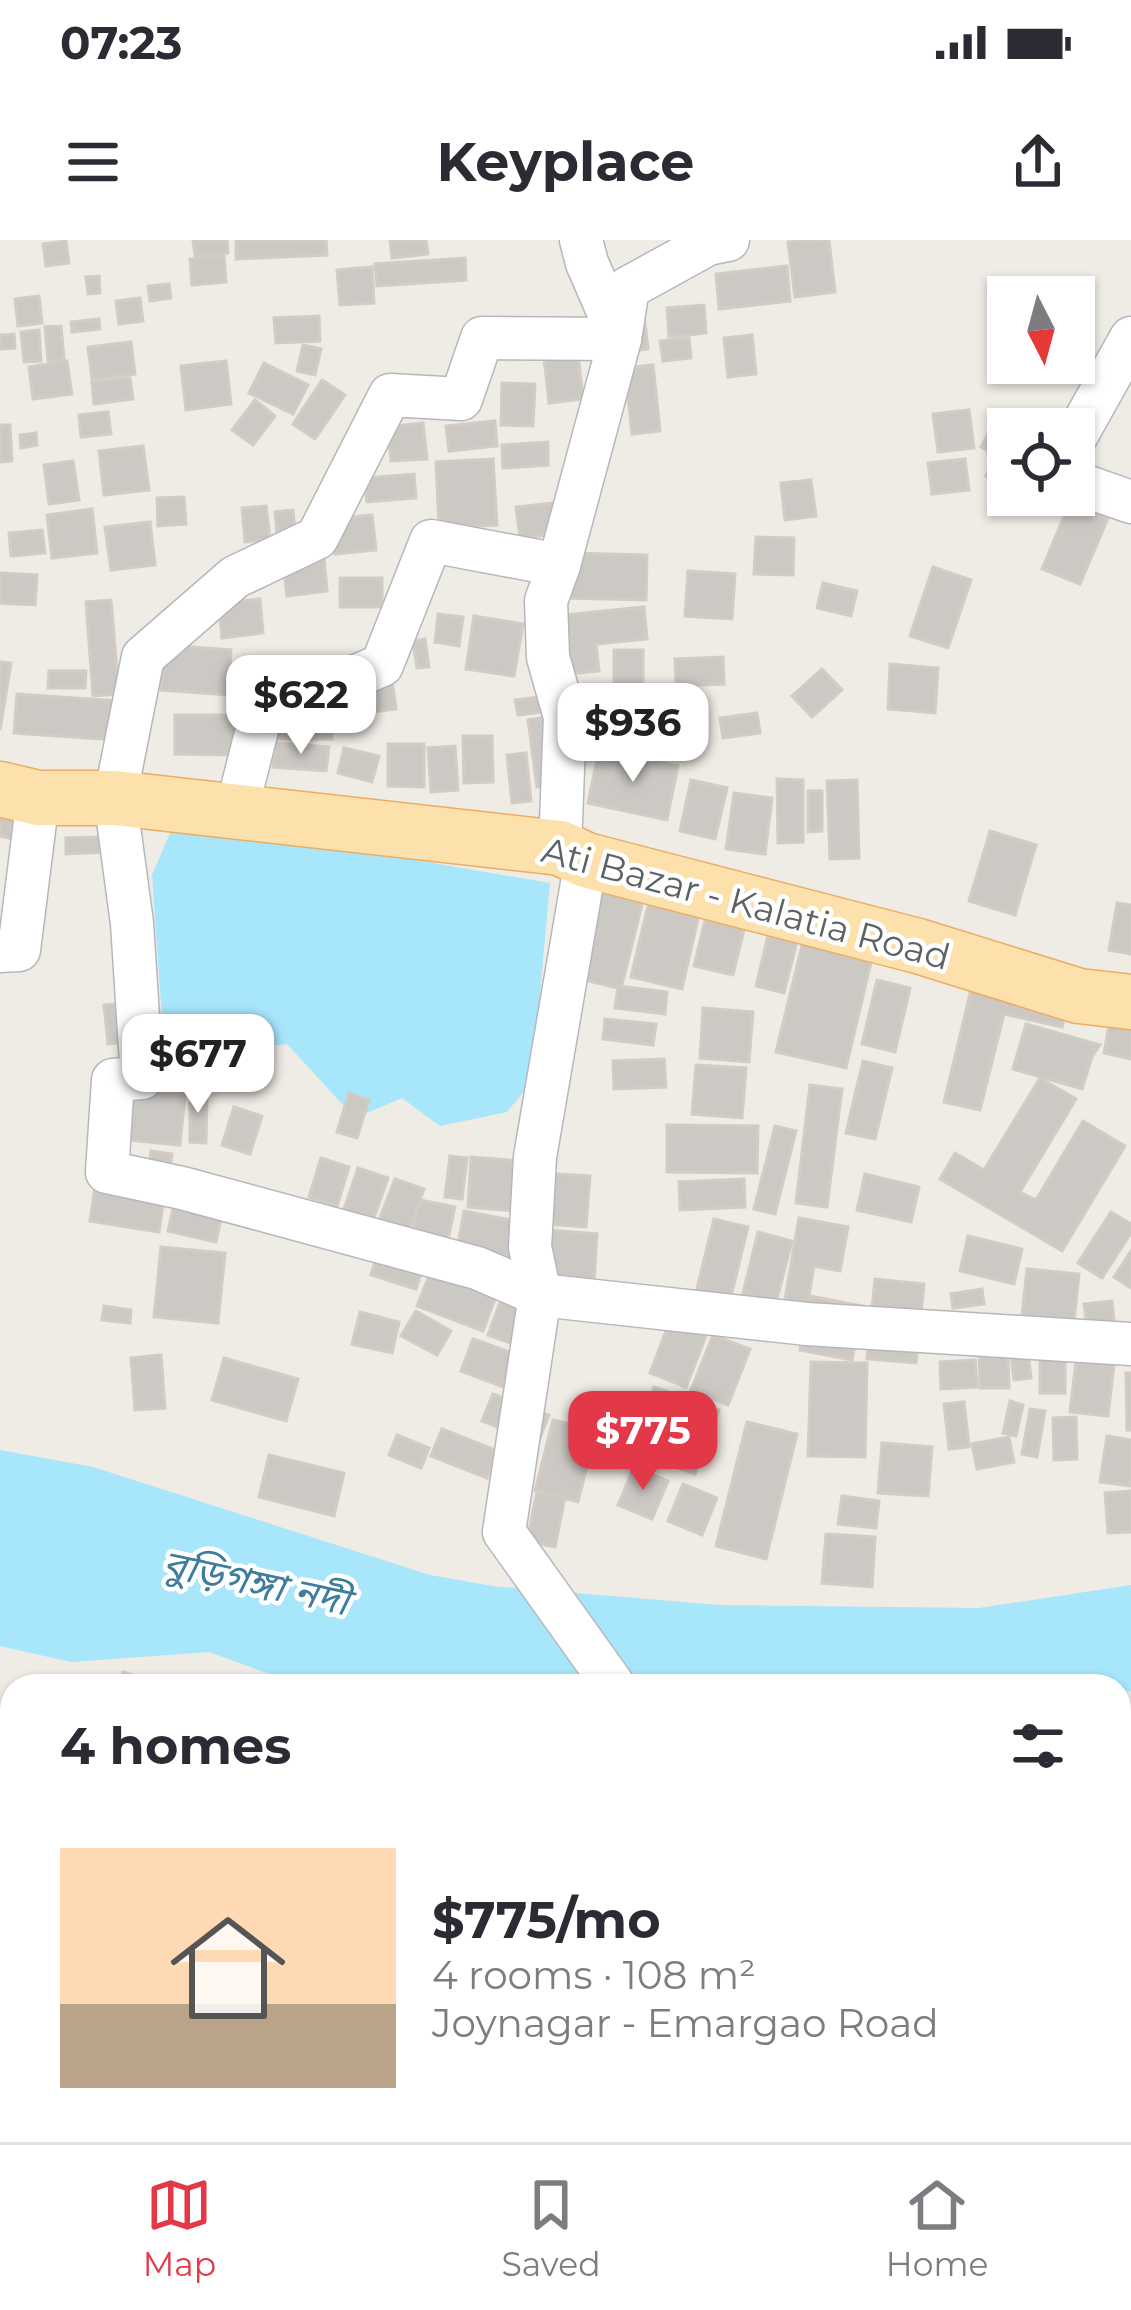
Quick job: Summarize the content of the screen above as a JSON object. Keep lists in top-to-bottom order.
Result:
{
  "streets": {
    "main road": ["Ati Bazar - Kalatia Road"]
  },
  "water": ["বুড়িগঙ্গা নদী"],
  "north": "bottom",
  "page": {
    "status": "07:23",
    "header": "Keyplace",
    "price": [
      "$622",
      "$936",
      "$677",
      "$775"
    ],
    "heading": "4 homes",
    "list": [
      {
        "name": "$775/mo",
        "note": "4 rooms · 108 m² · Joynagar - Emargao Road"
      }
    ],
    "tabs": ["Map", "Saved", "Home"]
  }
}
